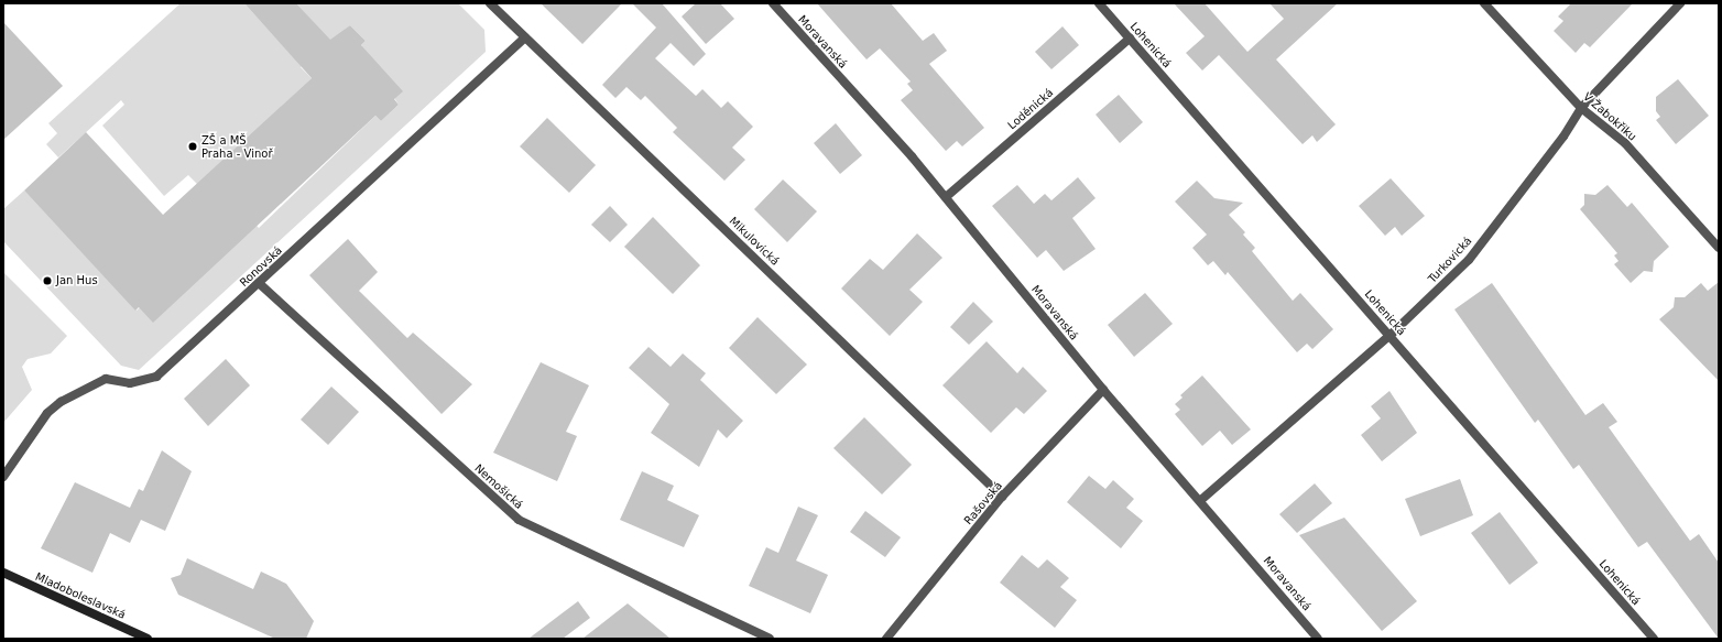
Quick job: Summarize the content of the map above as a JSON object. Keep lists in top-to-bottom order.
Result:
{
  "streets": {
    "main road": ["Mladoboleslavská"],
    "street": [
      "Moravanská",
      "Lohenická",
      "Loděnická",
      "V Žabokřiku",
      "Mikulovická",
      "Turkovická",
      "Ronovská",
      "Nemošická",
      "Rašovská"
    ]
  },
  "crossings": [
    ["Moravanská", "Loděnická"],
    ["Moravanská", "Turkovická"],
    ["Moravanská", "Rašovská"],
    ["Lohenická", "Loděnická"],
    ["Lohenická", "Turkovická"],
    ["V Žabokřiku", "Turkovická"],
    ["Mikulovická", "Ronovská"],
    ["Mikulovická", "Rašovská"],
    ["Ronovská", "Nemošická"]
  ],
  "places": ["ZŠ a MŠ Praha - Vinoř", "Jan Hus"]
}
